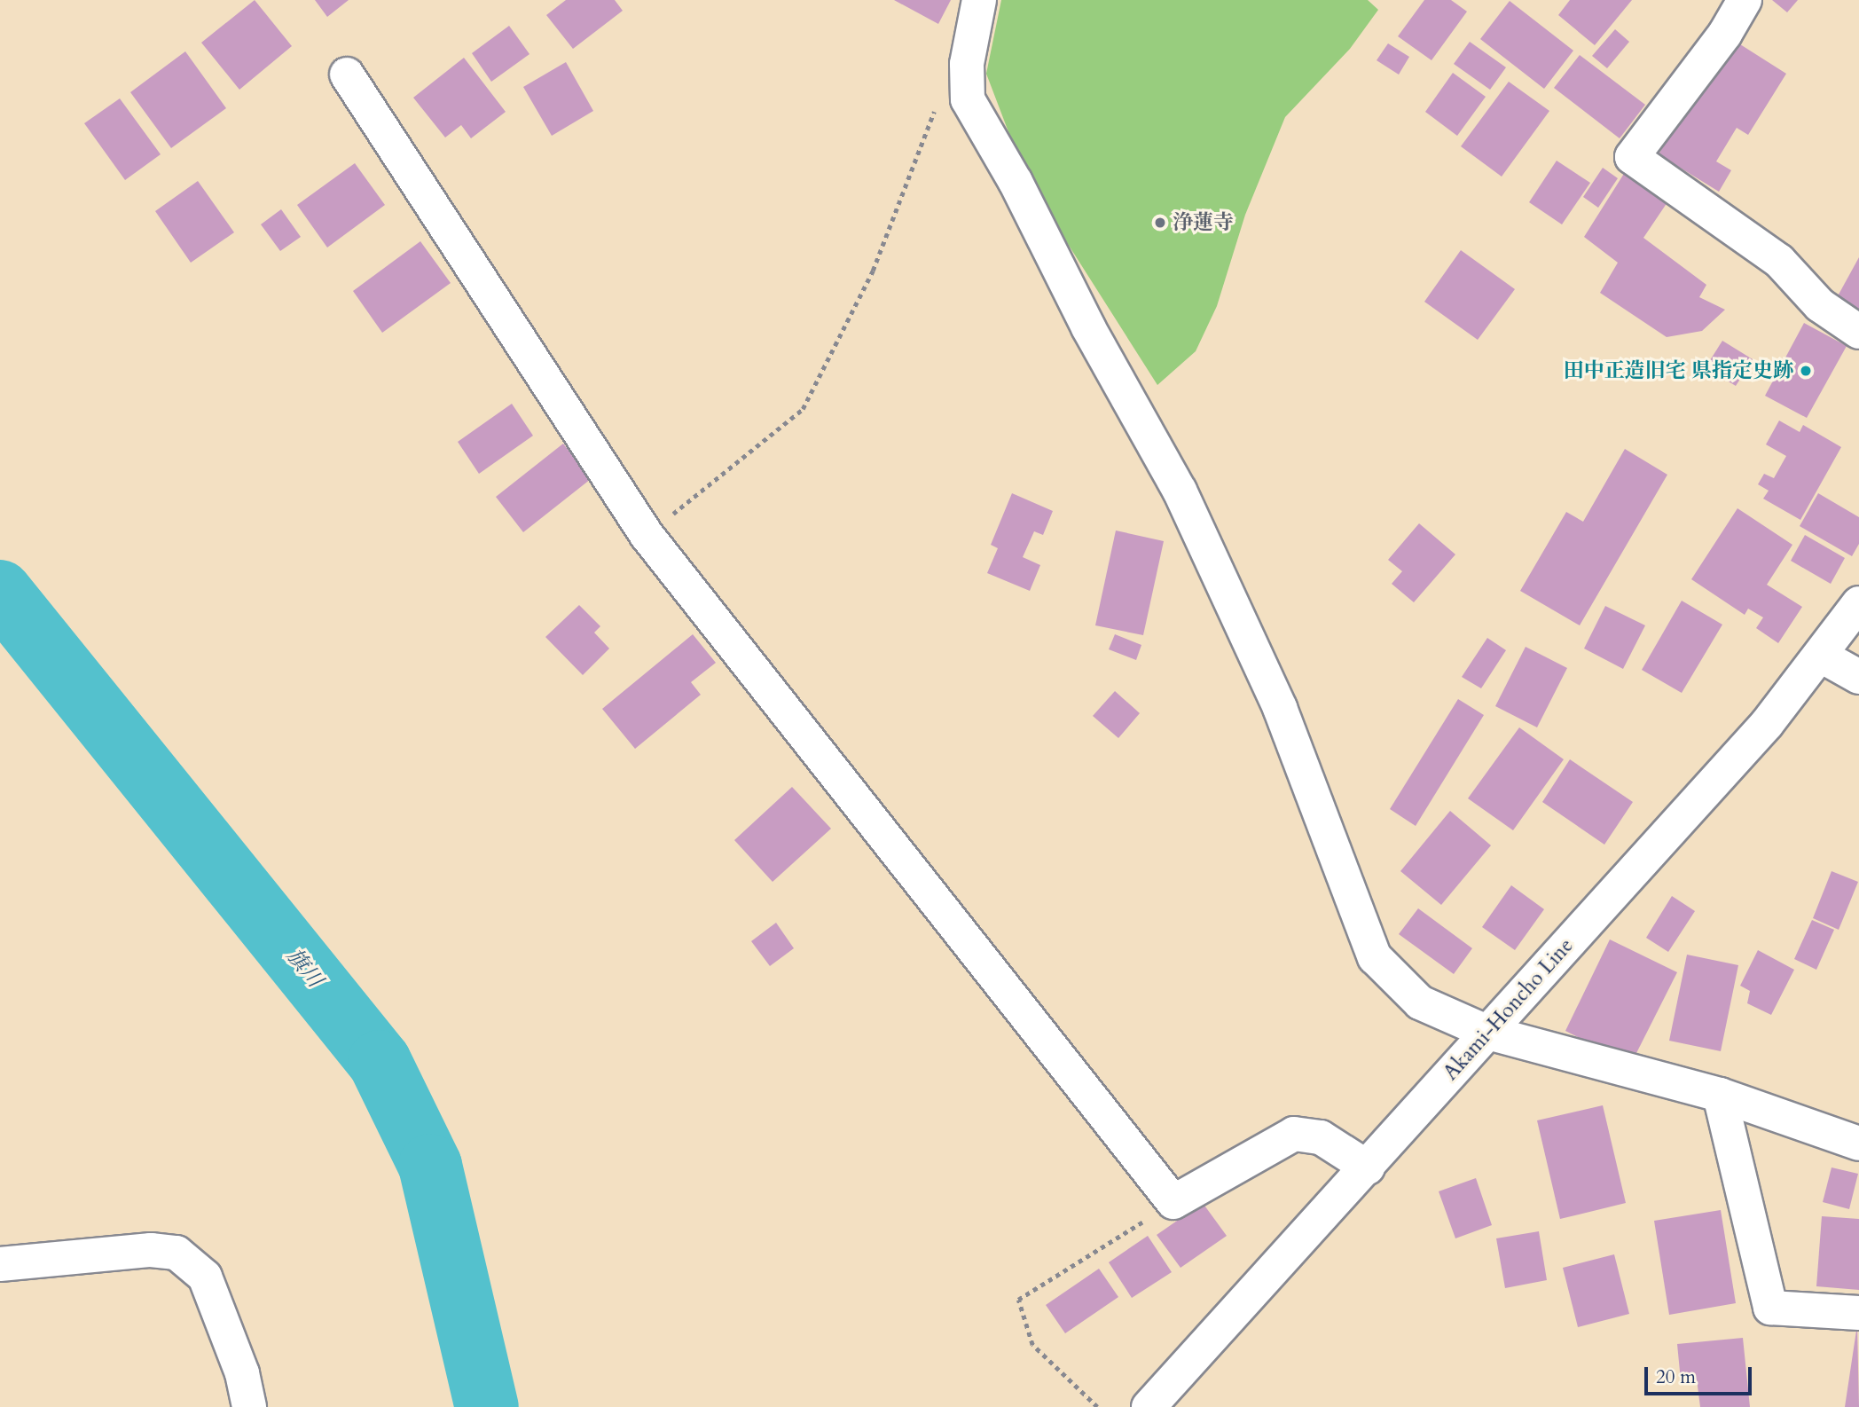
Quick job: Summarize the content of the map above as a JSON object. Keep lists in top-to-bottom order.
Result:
{
  "streets": {
    "street": ["Akami-Honcho Line"]
  },
  "water": ["旗川"],
  "places": ["浄蓮寺", "田中正造旧宅 県指定史跡"],
  "scale_bar": "20 m"
}
